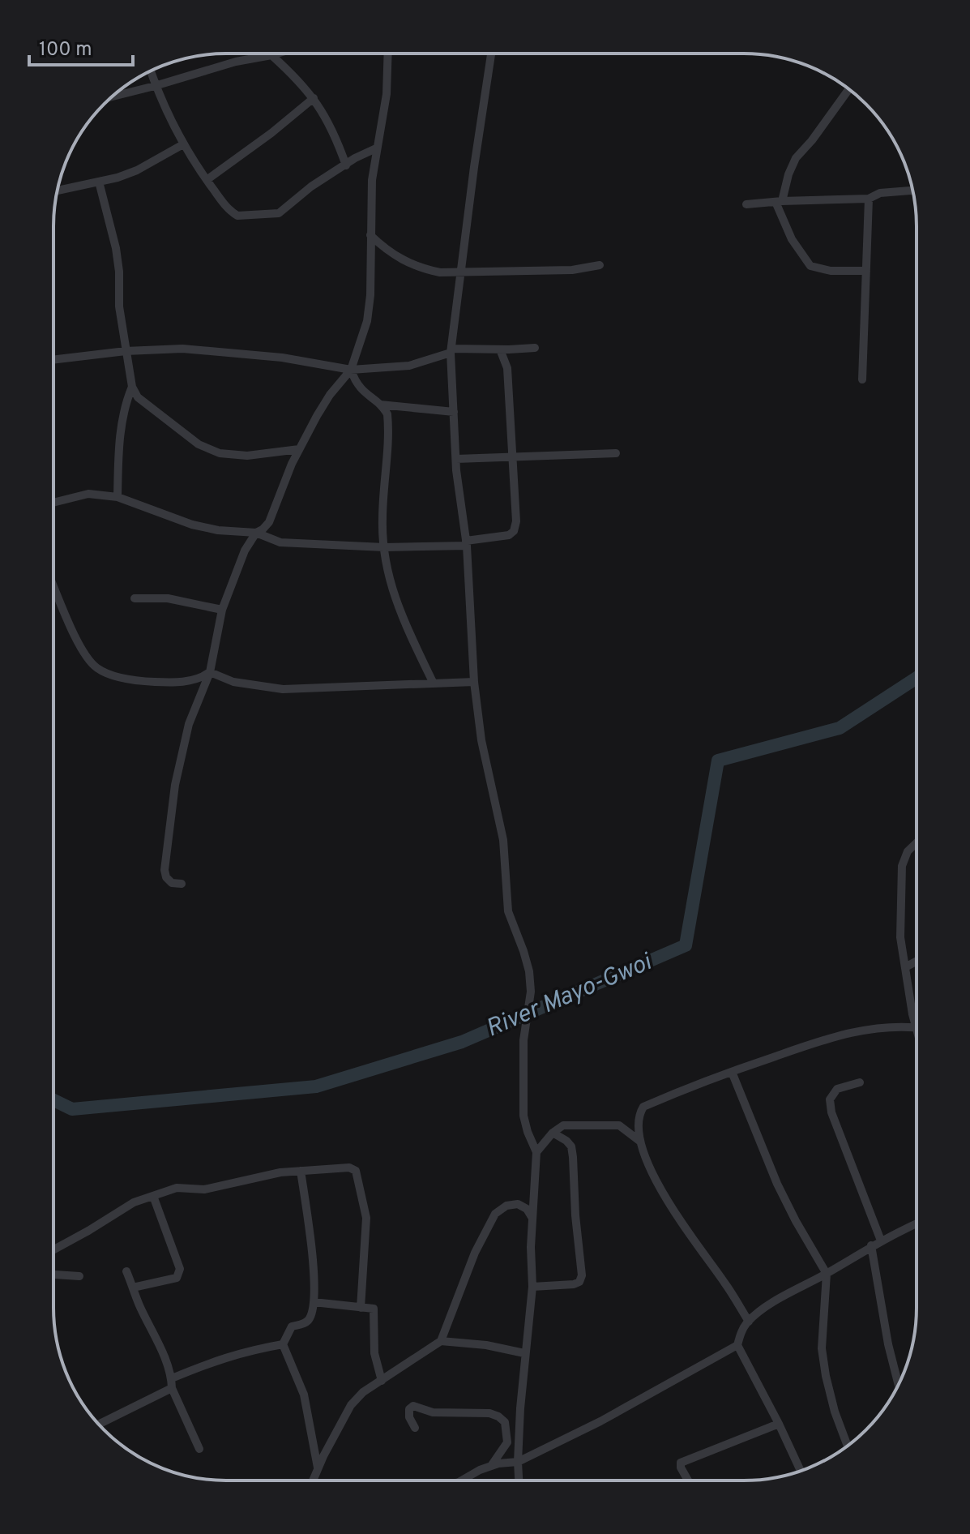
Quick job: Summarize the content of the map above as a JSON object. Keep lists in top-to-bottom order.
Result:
{
  "water": ["River Mayo-Gwoi"],
  "scale_bar": "100 m"
}
